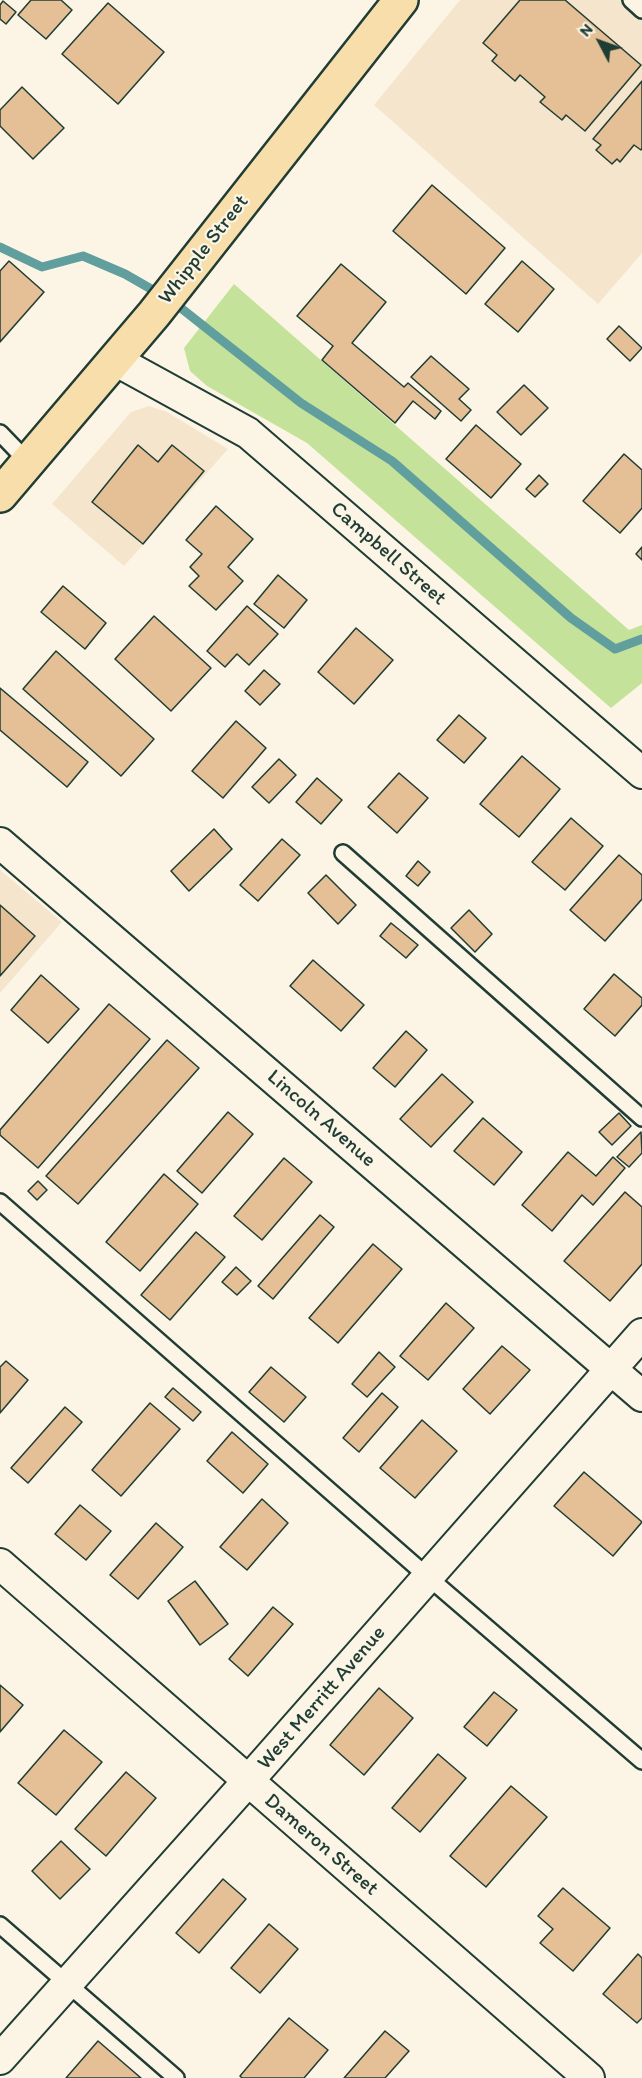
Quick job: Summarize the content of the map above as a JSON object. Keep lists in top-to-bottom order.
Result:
{
  "streets": {
    "main road": ["Whipple Street"],
    "street": [
      "Campbell Street",
      "Lincoln Avenue",
      "West Merritt Avenue",
      "Dameron Street"
    ]
  },
  "crossings": [
    ["Whipple Street", "Campbell Street"],
    ["Lincoln Avenue", "West Merritt Avenue"],
    ["West Merritt Avenue", "Dameron Street"]
  ],
  "north": "top left"
}
